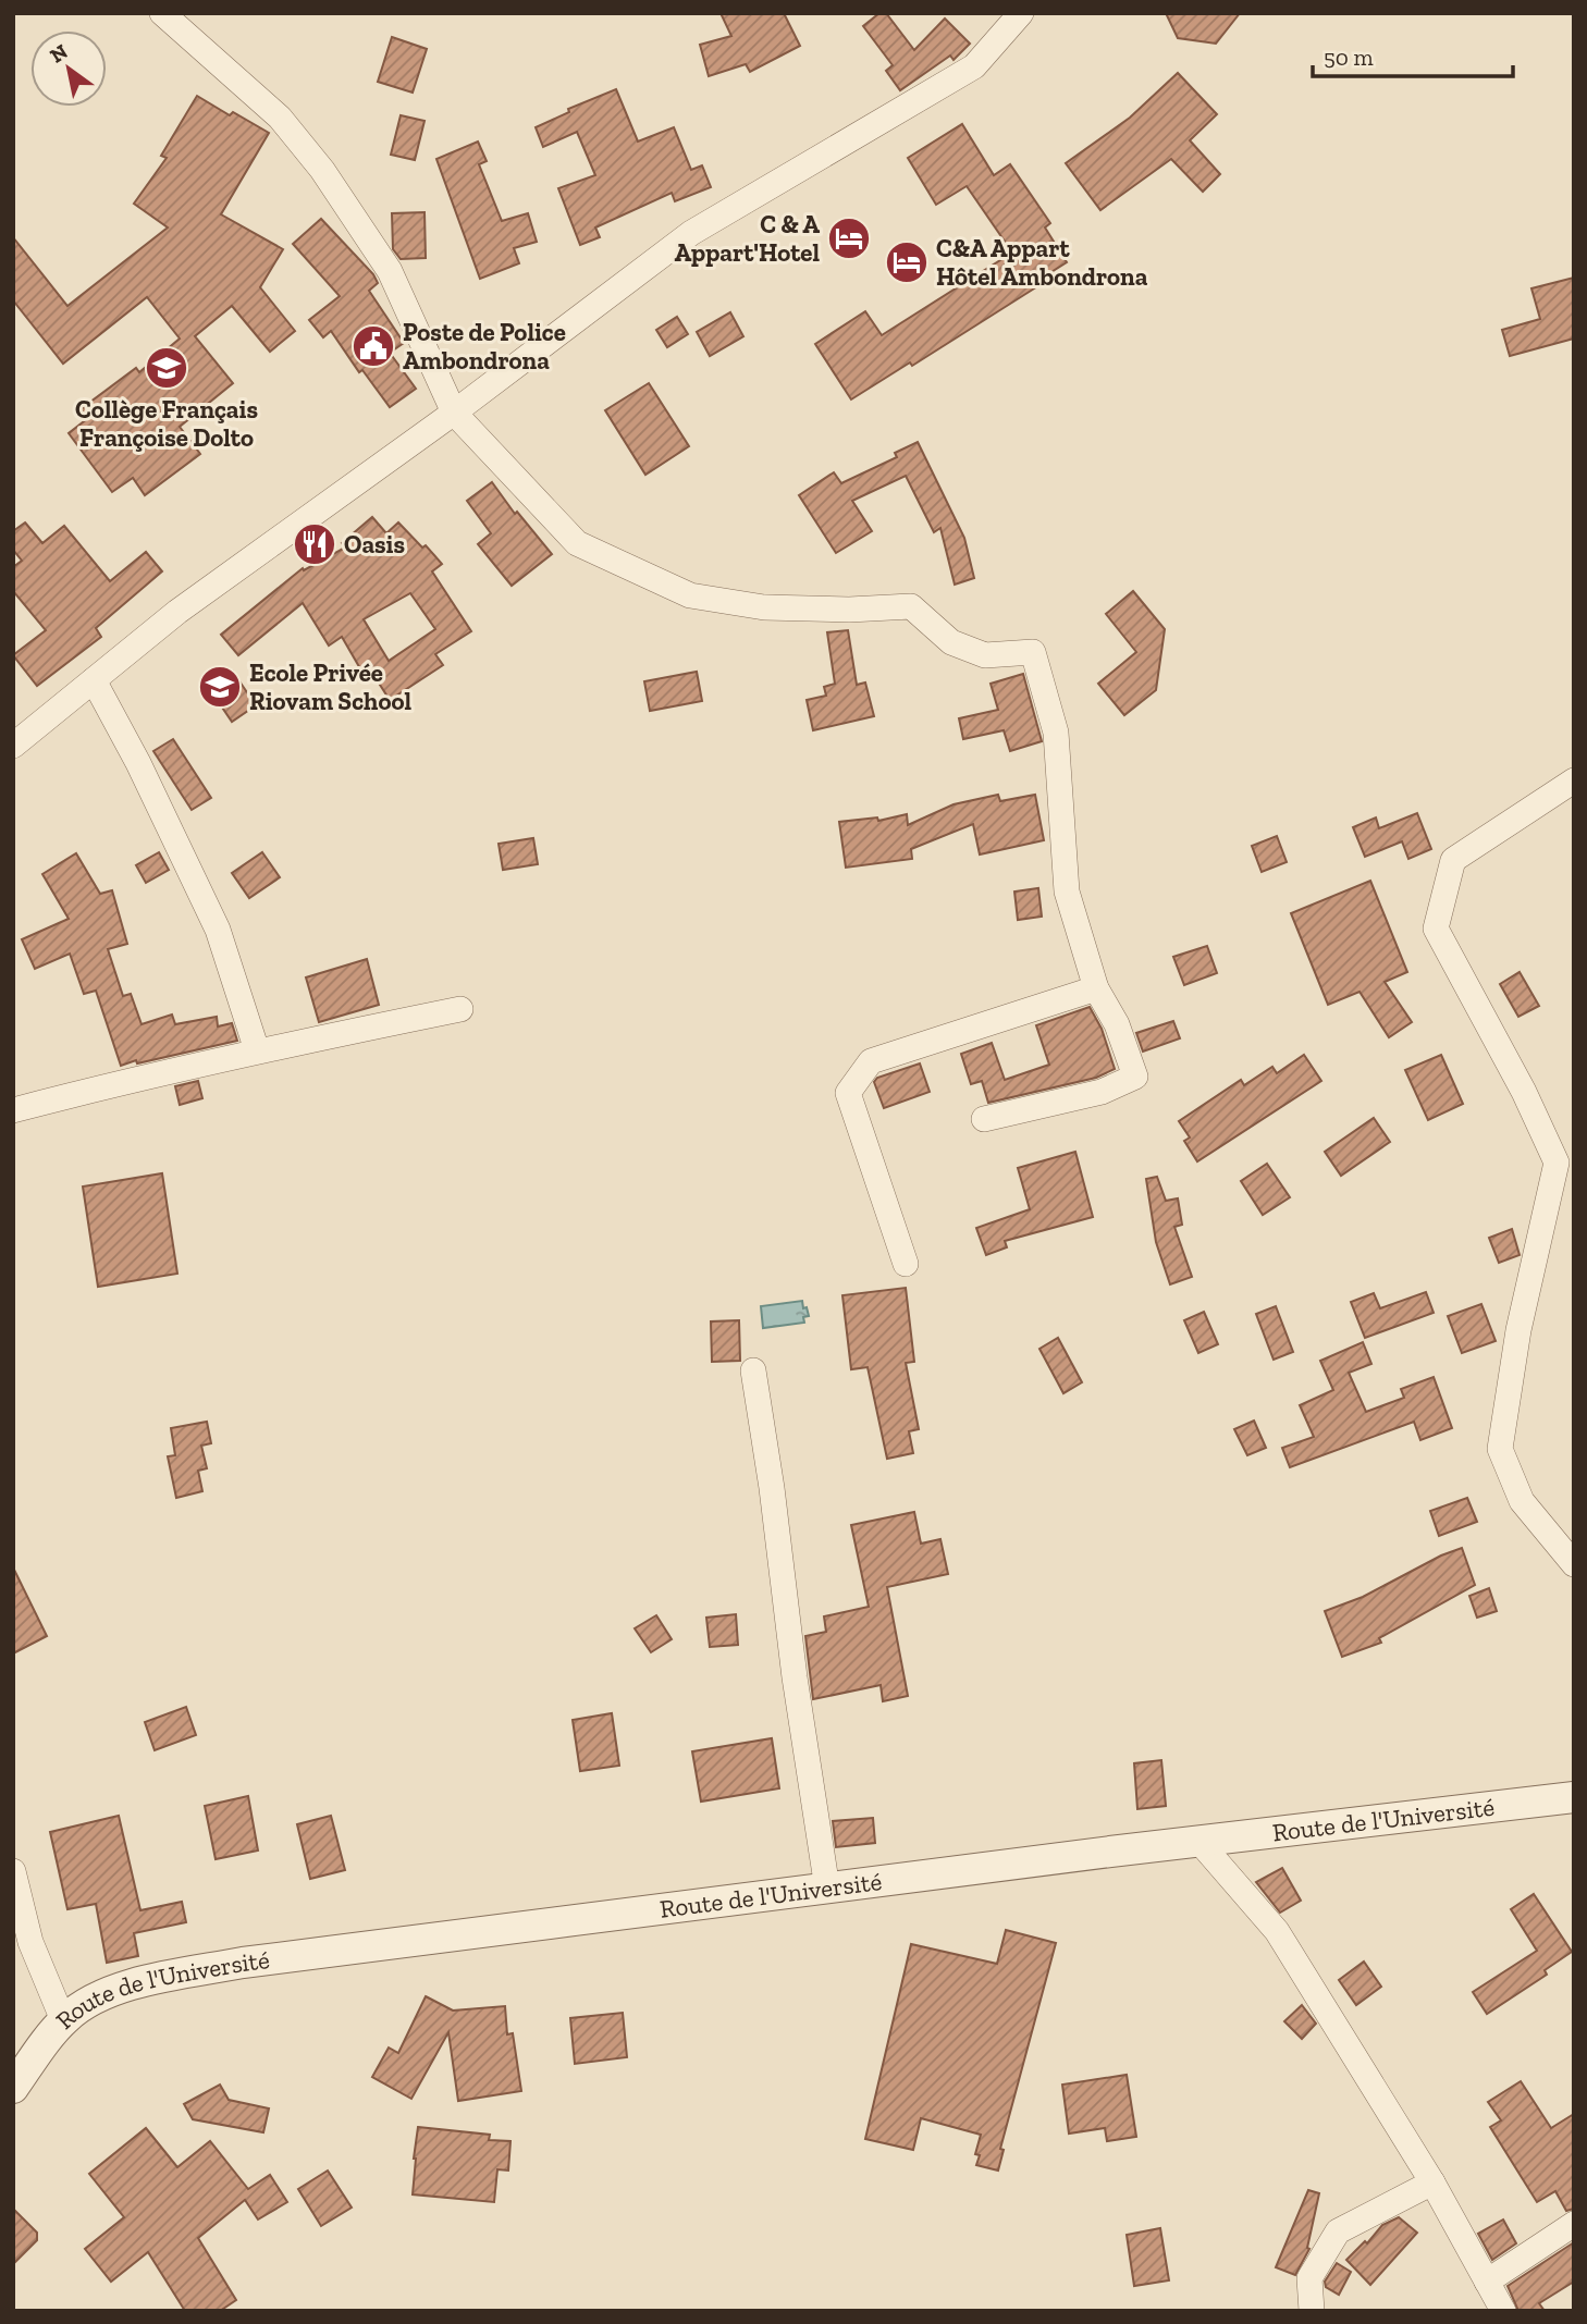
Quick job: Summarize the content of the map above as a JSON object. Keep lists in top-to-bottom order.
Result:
{
  "streets": {
    "street": ["Route de l'Université"]
  },
  "places": {
    "hotel": ["C & A Appart'Hotel", "C&A Appart Hôtel Ambondrona"],
    "public building": ["Poste de Police Ambondrona"],
    "school or university": ["Collège Français Françoise Dolto", "Ecole Privée Riovam School"],
    "restaurant": ["Oasis"]
  },
  "scale_bar": "50 m",
  "north": "top left"
}
